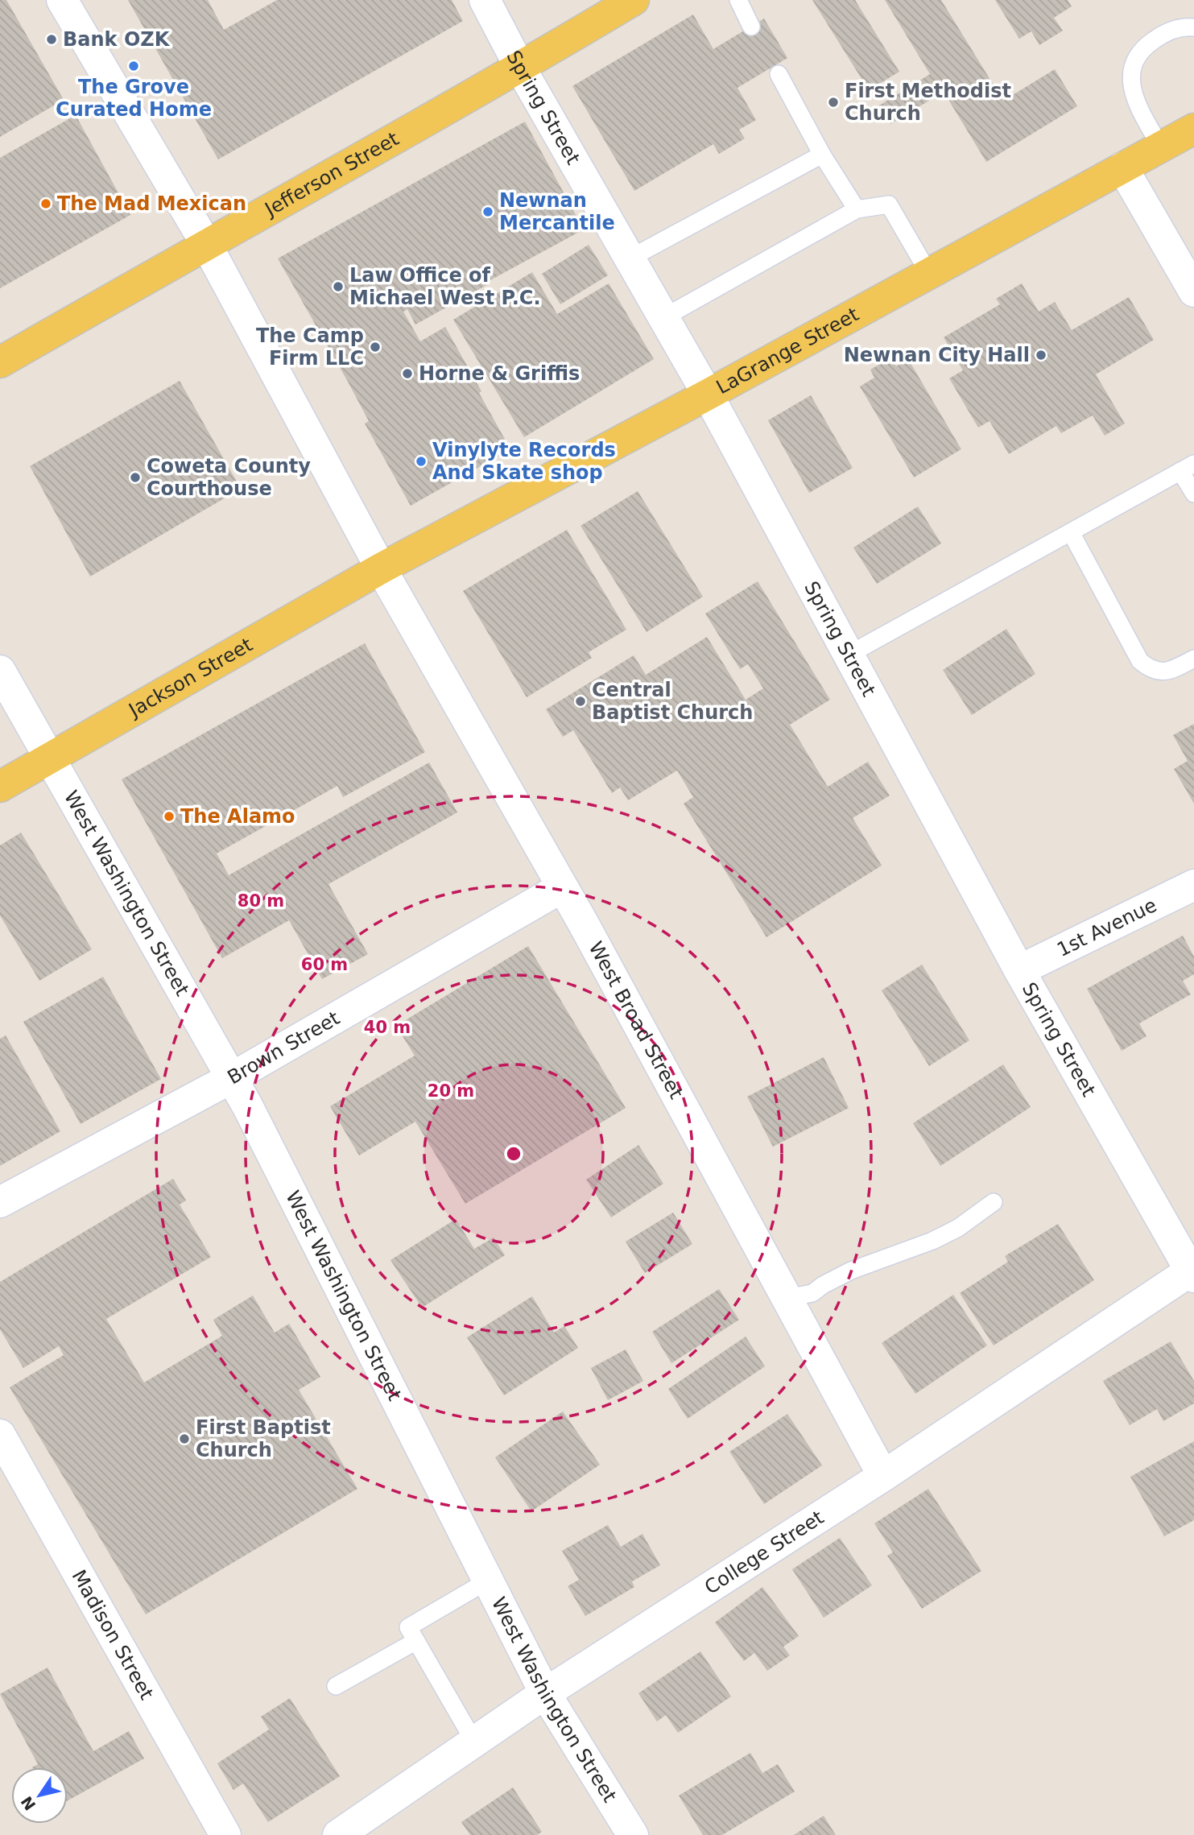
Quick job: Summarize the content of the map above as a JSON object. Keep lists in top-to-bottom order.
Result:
{
  "streets": {
    "main road": ["Jefferson Street", "LaGrange Street", "Jackson Street"],
    "street": [
      "Spring Street",
      "West Washington Street",
      "1st Avenue",
      "West Broad Street",
      "Brown Street",
      "College Street",
      "Madison Street"
    ]
  },
  "crossings": [
    ["Spring Street", "Jefferson Street"],
    ["Spring Street", "LaGrange Street"],
    ["Spring Street", "1st Avenue"],
    ["Spring Street", "College Street"],
    ["Jefferson Street", "West Broad Street"],
    ["LaGrange Street", "Jackson Street"],
    ["LaGrange Street", "West Broad Street"],
    ["Jackson Street", "West Washington Street"],
    ["Jackson Street", "West Broad Street"],
    ["West Washington Street", "Brown Street"],
    ["West Washington Street", "College Street"],
    ["West Broad Street", "Brown Street"],
    ["West Broad Street", "College Street"]
  ],
  "places": [
    "Bank OZK",
    "The Grove Curated Home",
    "First Methodist Church",
    "The Mad Mexican",
    "Newnan Mercantile",
    "Law Office of Michael West P.C.",
    "The Camp Firm LLC",
    "Newnan City Hall",
    "Horne & Griffis",
    "Vinylyte Records And Skate shop",
    "Coweta County Courthouse",
    "Central Baptist Church",
    "The Alamo",
    "First Baptist Church"
  ],
  "north": "bottom left",
  "rings": [
    "80 m",
    "60 m",
    "40 m",
    "20 m"
  ]
}
